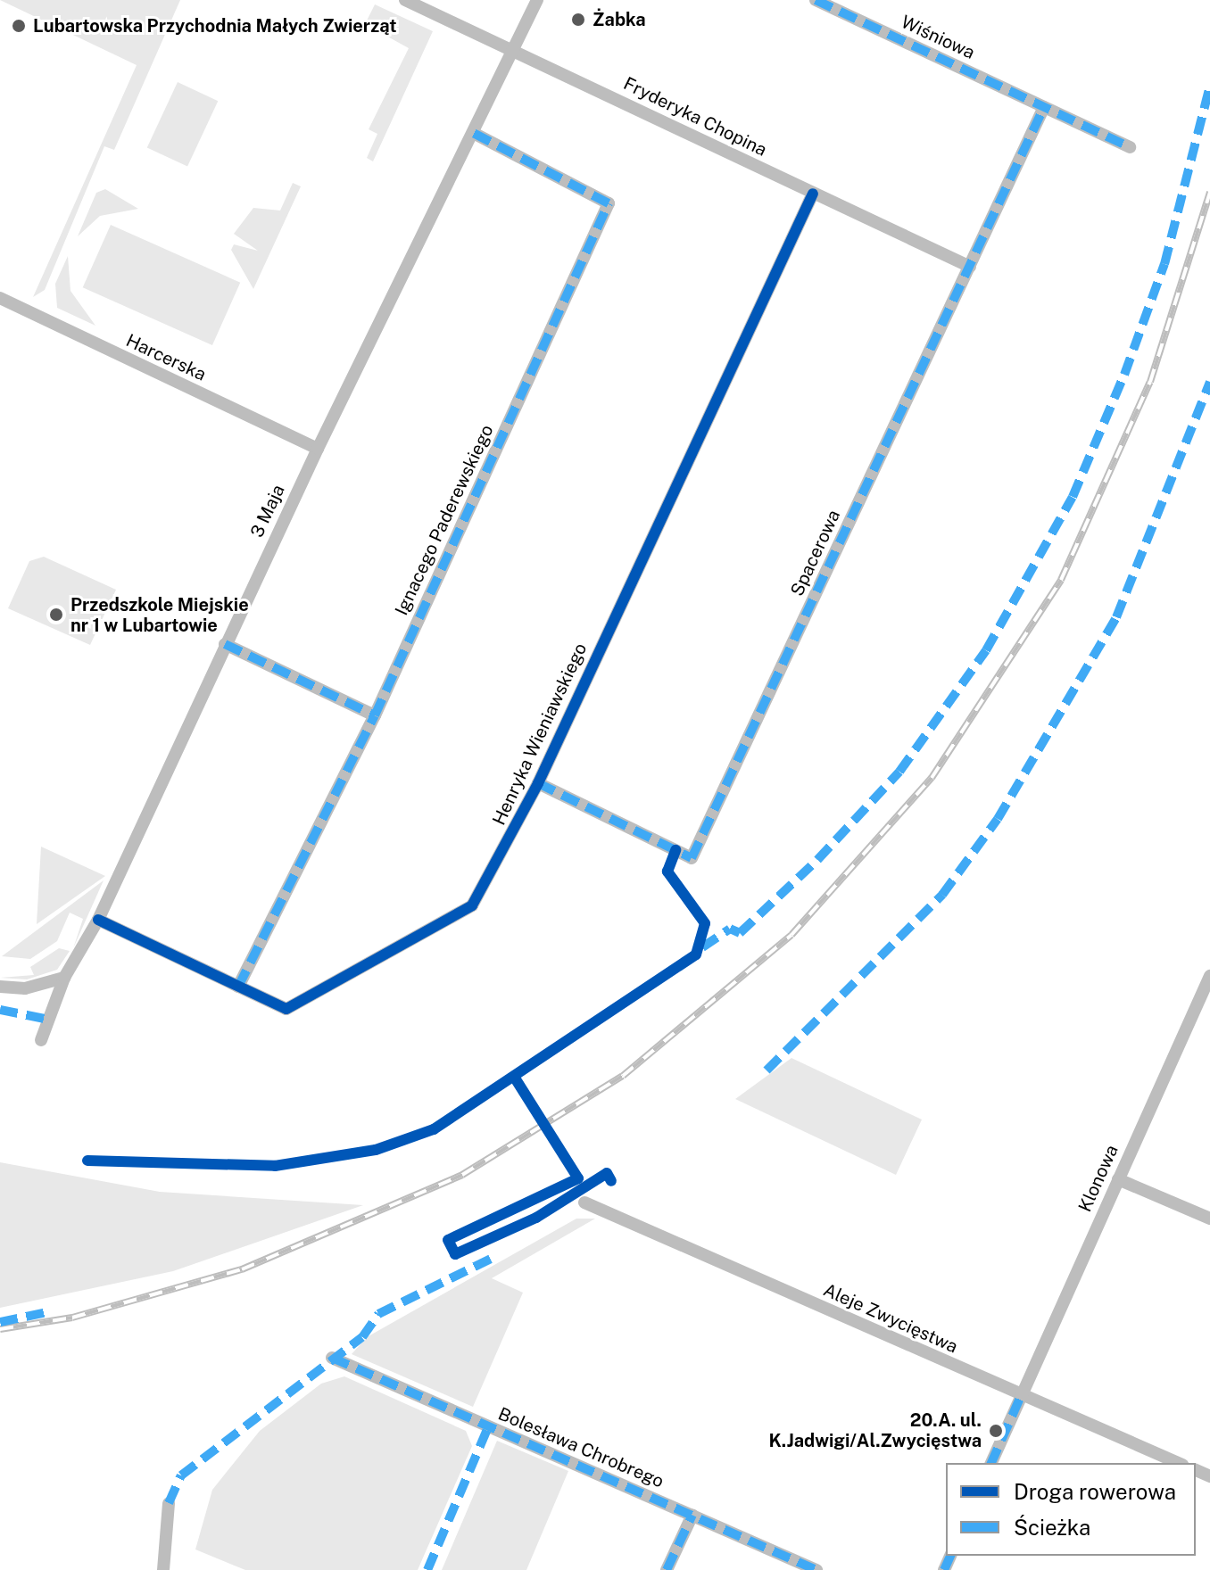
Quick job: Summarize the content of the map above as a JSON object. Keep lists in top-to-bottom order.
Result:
{
  "streets": {
    "street": [
      "Wiśniowa",
      "Fryderyka Chopina",
      "Harcerska",
      "3 Maja",
      "Ignacego Paderewskiego",
      "Spacerowa",
      "Henryka Wieniawskiego",
      "Klonowa",
      "Aleje Zwycięstwa",
      "Bolesława Chrobrego"
    ]
  },
  "crossings": [
    ["Wiśniowa", "Spacerowa"],
    ["Fryderyka Chopina", "3 Maja"],
    ["Fryderyka Chopina", "Spacerowa"],
    ["Fryderyka Chopina", "Henryka Wieniawskiego"],
    ["Harcerska", "3 Maja"],
    ["3 Maja", "Ignacego Paderewskiego"],
    ["3 Maja", "Henryka Wieniawskiego"],
    ["Ignacego Paderewskiego", "Henryka Wieniawskiego"],
    ["Spacerowa", "Henryka Wieniawskiego"],
    ["Klonowa", "Aleje Zwycięstwa"]
  ],
  "places": [
    "Żabka",
    "Lubartowska Przychodnia Małych Zwierząt",
    "Przedszkole Miejskie nr 1 w Lubartowie",
    "20.A. ul. K.Jadwigi/Al.Zwycięstwa"
  ],
  "legend": ["Droga rowerowa", "Ścieżka"]
}
